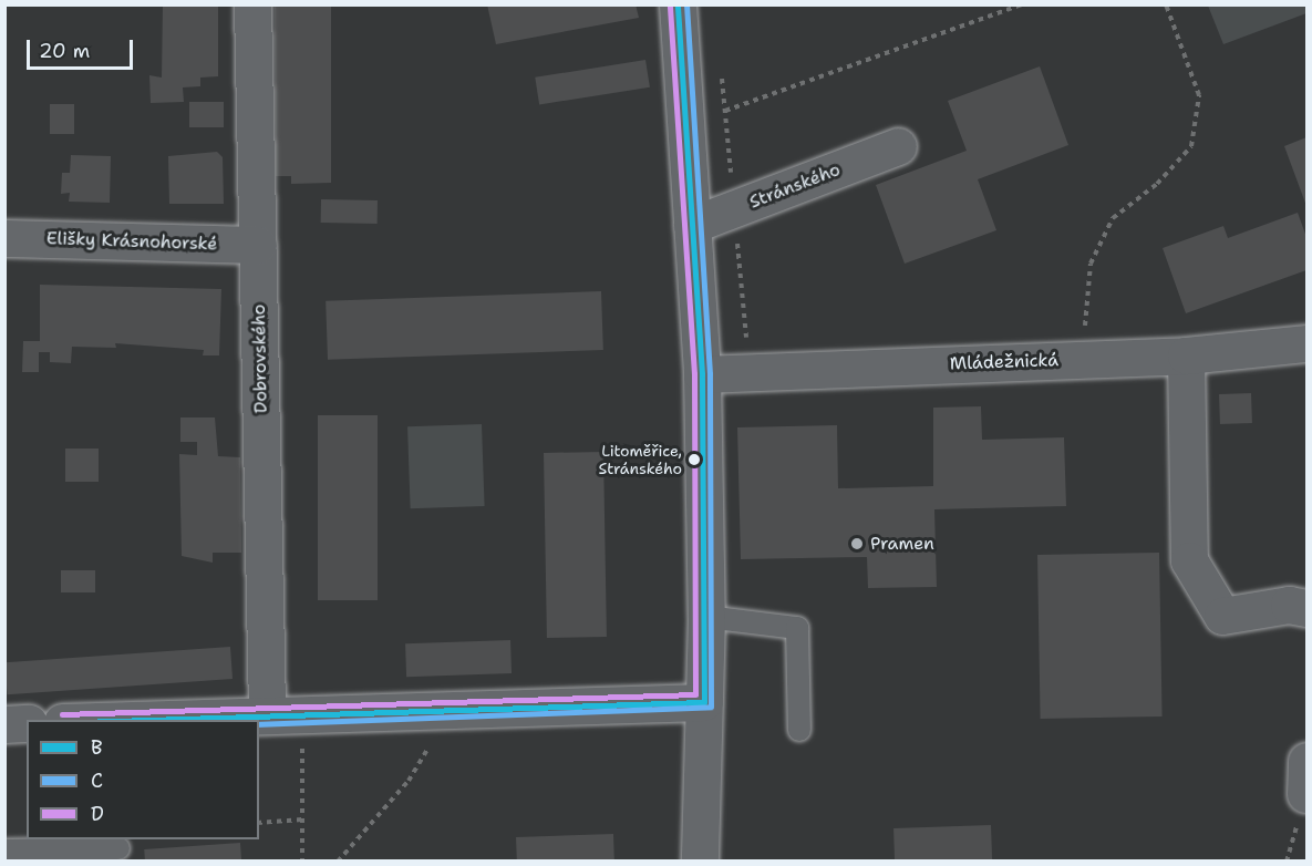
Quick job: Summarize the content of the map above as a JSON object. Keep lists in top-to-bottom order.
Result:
{
  "streets": {
    "street": [
      "Stránského",
      "Elišky Krásnohorské",
      "Dobrovského",
      "Mládežnická"
    ]
  },
  "crossings": [
    ["Elišky Krásnohorské", "Dobrovského"]
  ],
  "places": ["Litoměřice, Stránského", "Pramen"],
  "lines": ["transit line B", "transit line C", "transit line D"],
  "legend": ["B", "C", "D"],
  "scale_bar": "20 m"
}
